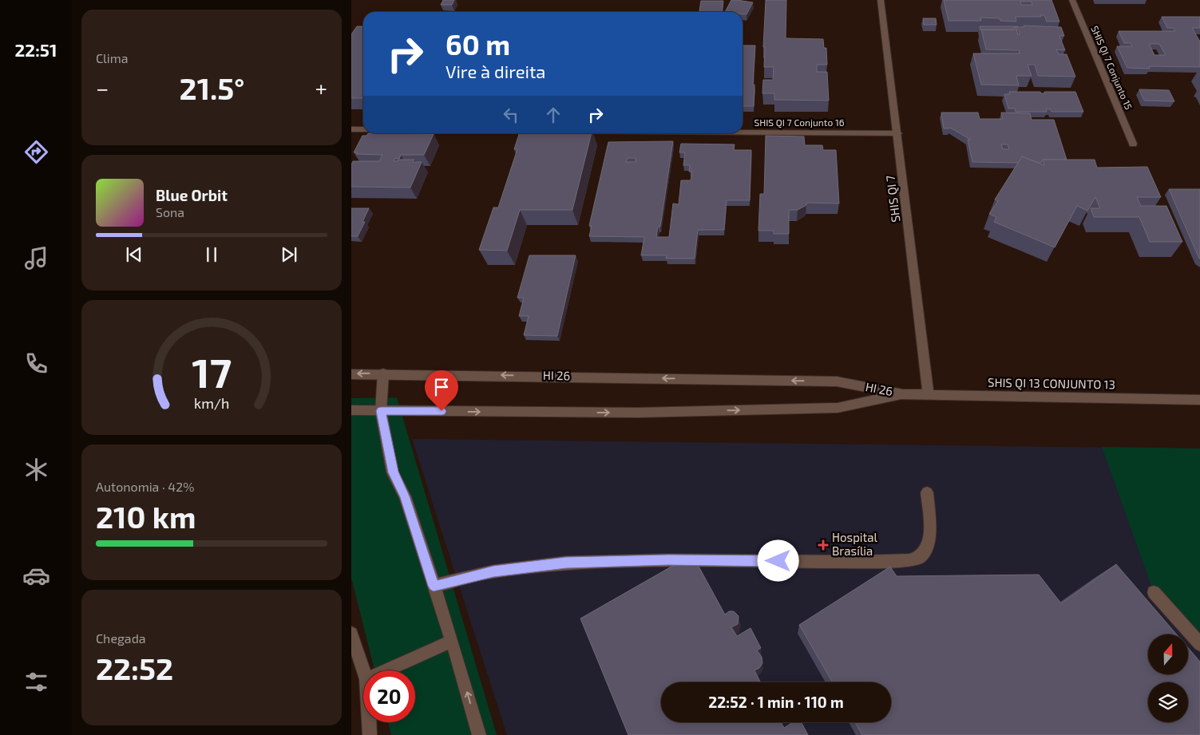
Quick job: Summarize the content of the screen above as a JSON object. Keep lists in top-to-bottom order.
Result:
{
  "streets": {
    "street": [
      "SHIS QI 7 Conjunto 15",
      "SHIS QI 7 Conjunto 16",
      "SHIS QI 7",
      "HI 26",
      "SHIS QI 13 CONJUNTO 13"
    ]
  },
  "crossings": [
    ["SHIS QI 7 Conjunto 16", "SHIS QI 7"],
    ["SHIS QI 7", "SHIS QI 13 CONJUNTO 13"],
    ["HI 26", "SHIS QI 13 CONJUNTO 13"]
  ],
  "places": {
    "health": ["Hospital Brasília"]
  },
  "north": "top",
  "page": {
    "tabs": "22:51",
    "tile": [
      "Clima",
      ["Autonomia · 42%", "210 km"],
      ["Chegada", "22:52"]
    ],
    "turn": ["60 m", "Vire à direita"],
    "heat": ["−", "21.5°", "+"],
    "song": ["Blue Orbit", "Sona"],
    "limit": "20",
    "trip": "22:52 · 1 min · 110 m",
    "gauge": ["17", "km/h"]
  }
}
